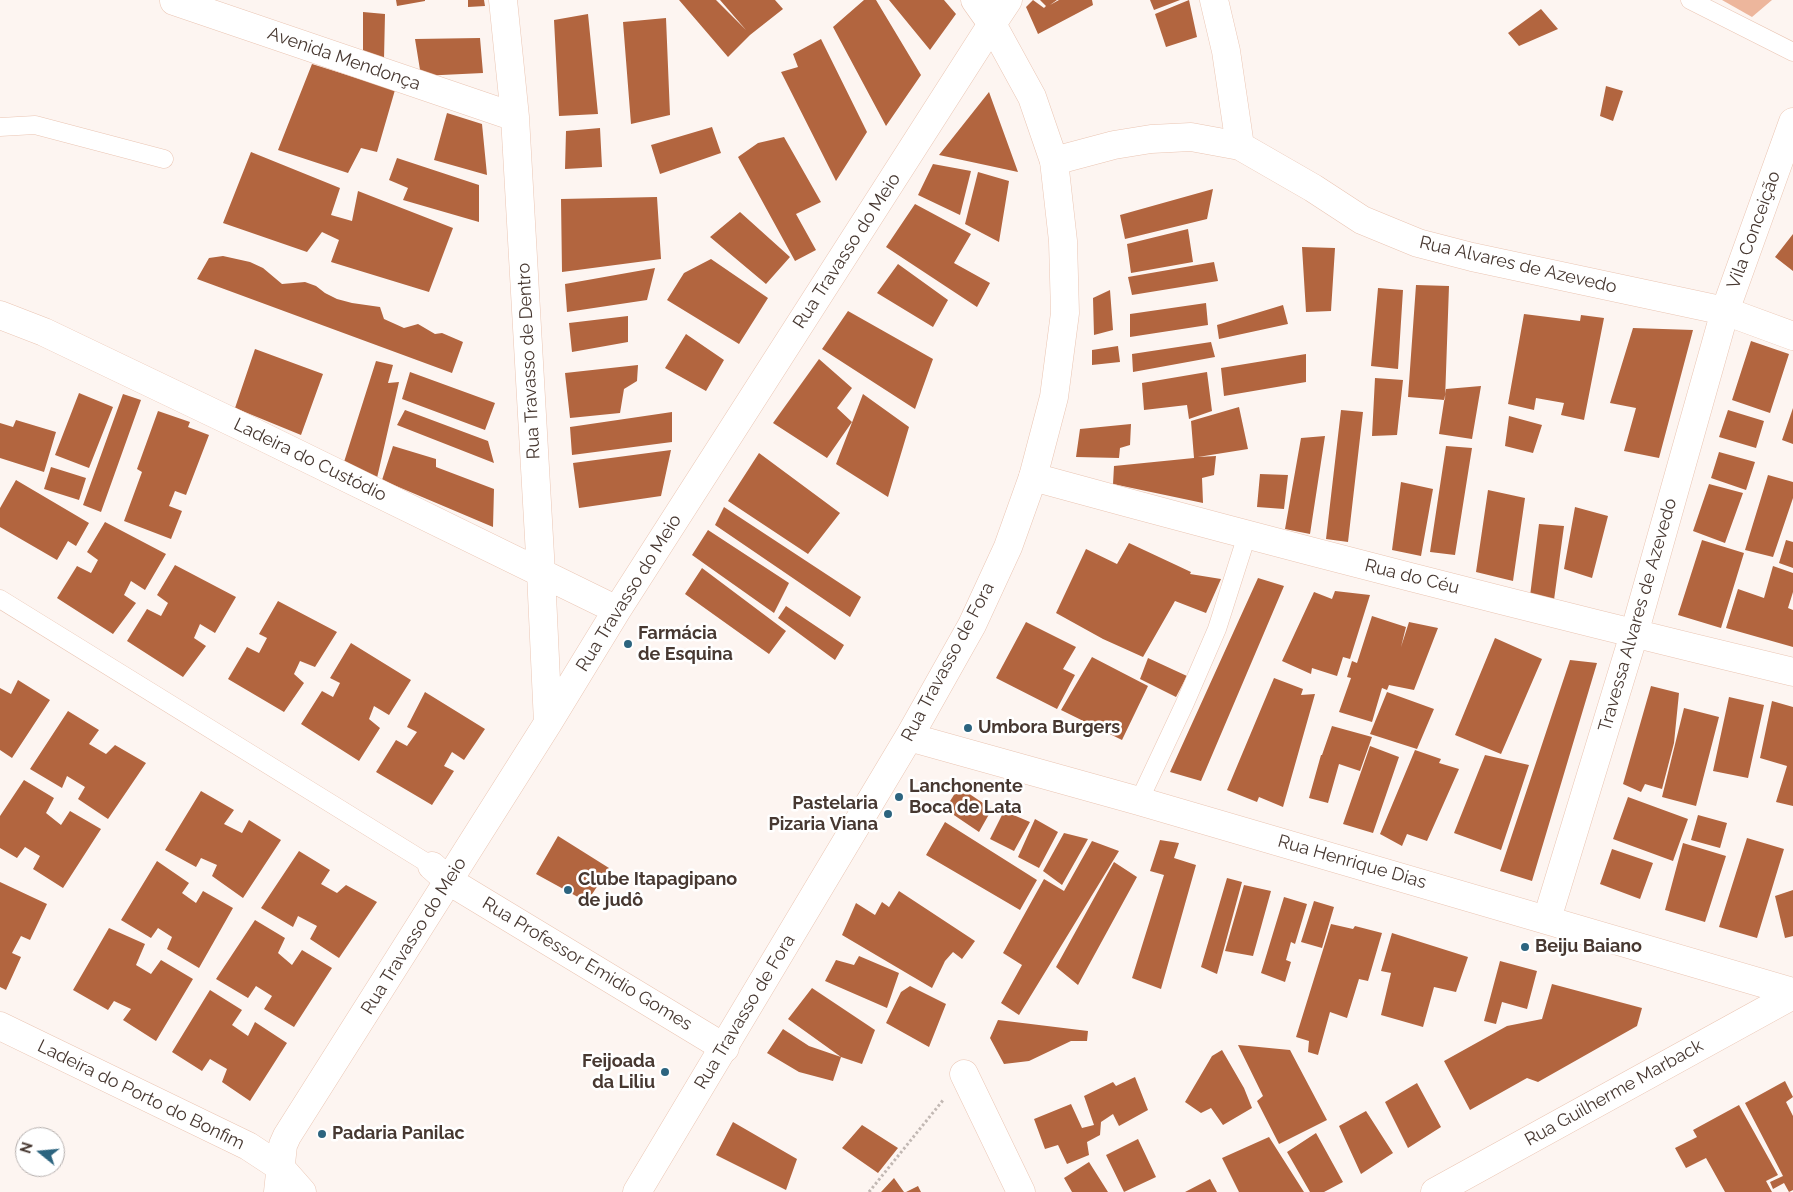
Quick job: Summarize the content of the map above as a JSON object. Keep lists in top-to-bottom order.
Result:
{
  "streets": {
    "street": [
      "Avenida Mendonça",
      "Vila Conceição",
      "Rua Travasso do Meio",
      "Rua Alvares de Azevedo",
      "Rua Travasso de Dentro",
      "Ladeira do Custódio",
      "Rua do Céu",
      "Travessa Alvares de Azevedo",
      "Rua Travasso de Fora",
      "Rua Henrique Dias",
      "Rua Professor Emidio Gomes",
      "Rua Guilherme Marback",
      "Ladeira do Porto do Bonfim"
    ]
  },
  "crossings": [
    ["Avenida Mendonça", "Rua Travasso de Dentro"],
    ["Vila Conceição", "Rua Alvares de Azevedo"],
    ["Vila Conceição", "Travessa Alvares de Azevedo"],
    ["Rua Travasso do Meio", "Rua Travasso de Dentro"],
    ["Rua Travasso do Meio", "Ladeira do Custódio"],
    ["Rua Travasso do Meio", "Rua Travasso de Fora"],
    ["Rua Travasso do Meio", "Rua Professor Emidio Gomes"],
    ["Rua Travasso do Meio", "Ladeira do Porto do Bonfim"],
    ["Rua Alvares de Azevedo", "Travessa Alvares de Azevedo"],
    ["Rua Alvares de Azevedo", "Rua Travasso de Fora"],
    ["Rua Travasso de Dentro", "Ladeira do Custódio"],
    ["Rua do Céu", "Travessa Alvares de Azevedo"],
    ["Rua do Céu", "Rua Travasso de Fora"],
    ["Travessa Alvares de Azevedo", "Rua Henrique Dias"],
    ["Rua Travasso de Fora", "Rua Henrique Dias"],
    ["Rua Travasso de Fora", "Rua Professor Emidio Gomes"],
    ["Rua Henrique Dias", "Rua Guilherme Marback"]
  ],
  "places": [
    "Farmácia de Esquina",
    "Umbora Burgers",
    "Lanchonente Boca de Lata",
    "Pastelaria Pizaria Viana",
    "Clube Itapagipano de judô",
    "Beiju Baiano",
    "Feijoada da Liliu",
    "Padaria Panilac"
  ],
  "north": "left"
}
